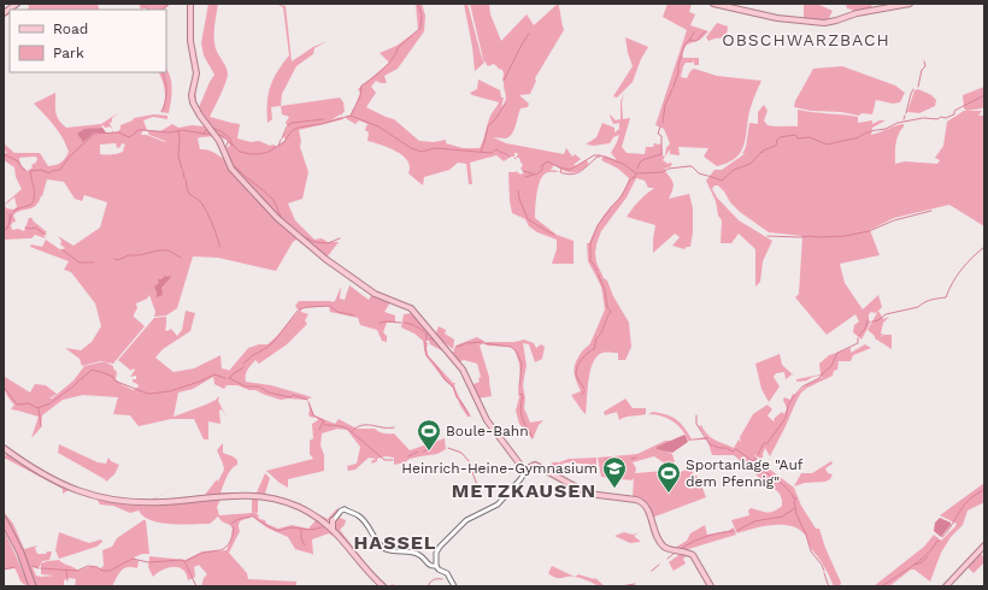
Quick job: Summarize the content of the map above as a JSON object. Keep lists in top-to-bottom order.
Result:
{
  "districts": ["OBSCHWARZBACH", "METZKAUSEN", "HASSEL"],
  "places": {
    "sports": ["Boule-Bahn", "Sportanlage \"Auf dem Pfennig\""],
    "school or university": ["Heinrich-Heine-Gymnasium"]
  },
  "legend": ["Road", "Park"]
}
